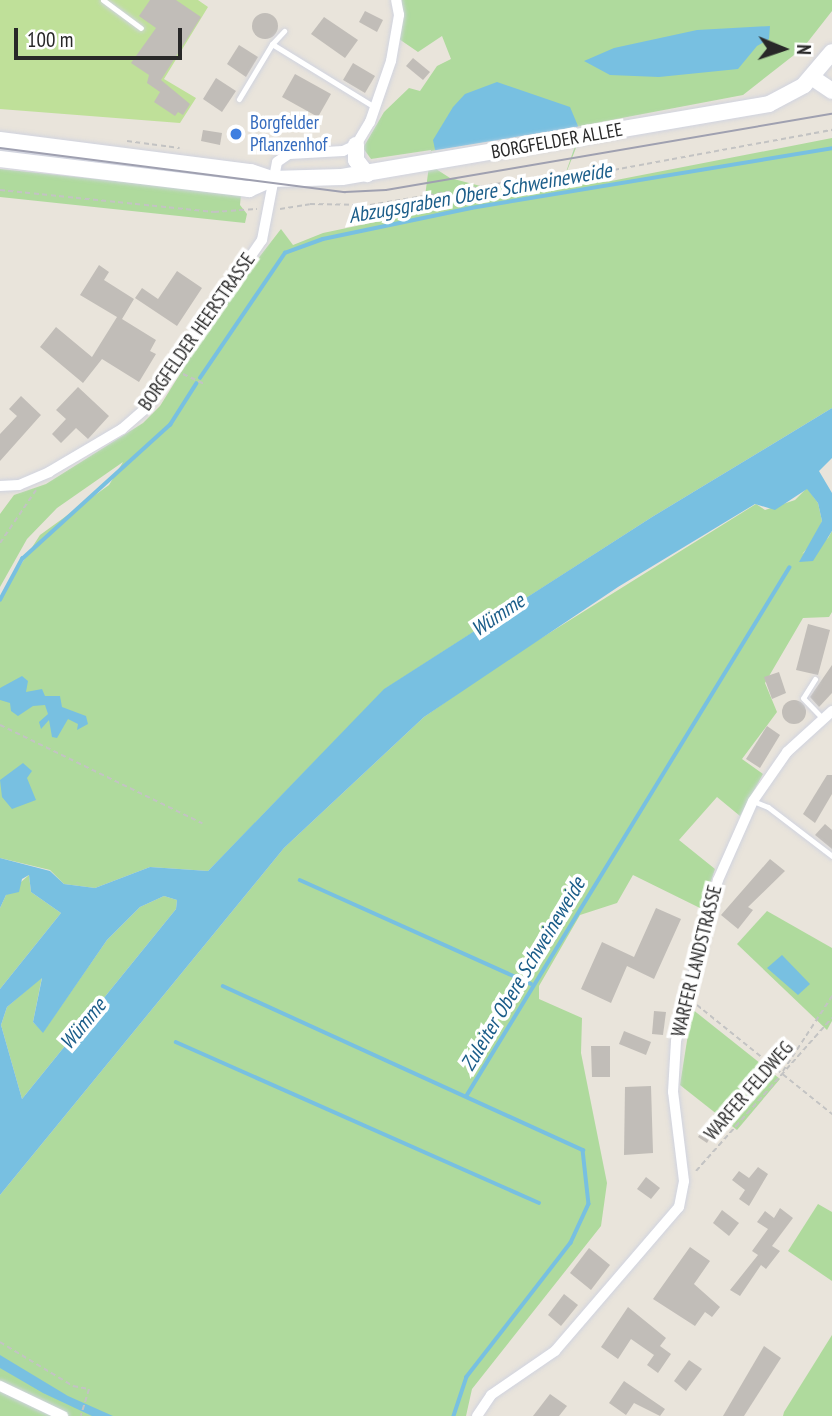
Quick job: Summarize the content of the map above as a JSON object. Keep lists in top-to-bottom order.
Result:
{
  "streets": {
    "main road": ["BORGFELDER ALLEE"],
    "street": ["BORGFELDER HEERSTRASSE", "WARFER LANDSTRASSE"],
    "path": ["WARFER FELDWEG"]
  },
  "crossings": [
    ["BORGFELDER ALLEE", "BORGFELDER HEERSTRASSE"],
    ["WARFER LANDSTRASSE", "WARFER FELDWEG"]
  ],
  "water": ["Abzugsgraben Obere Schweineweide", "Wümme", "Zuleiter Obere Schweineweide"],
  "places": ["Borgfelder Pflanzenhof"],
  "scale_bar": "100 m",
  "north": "right"
}
